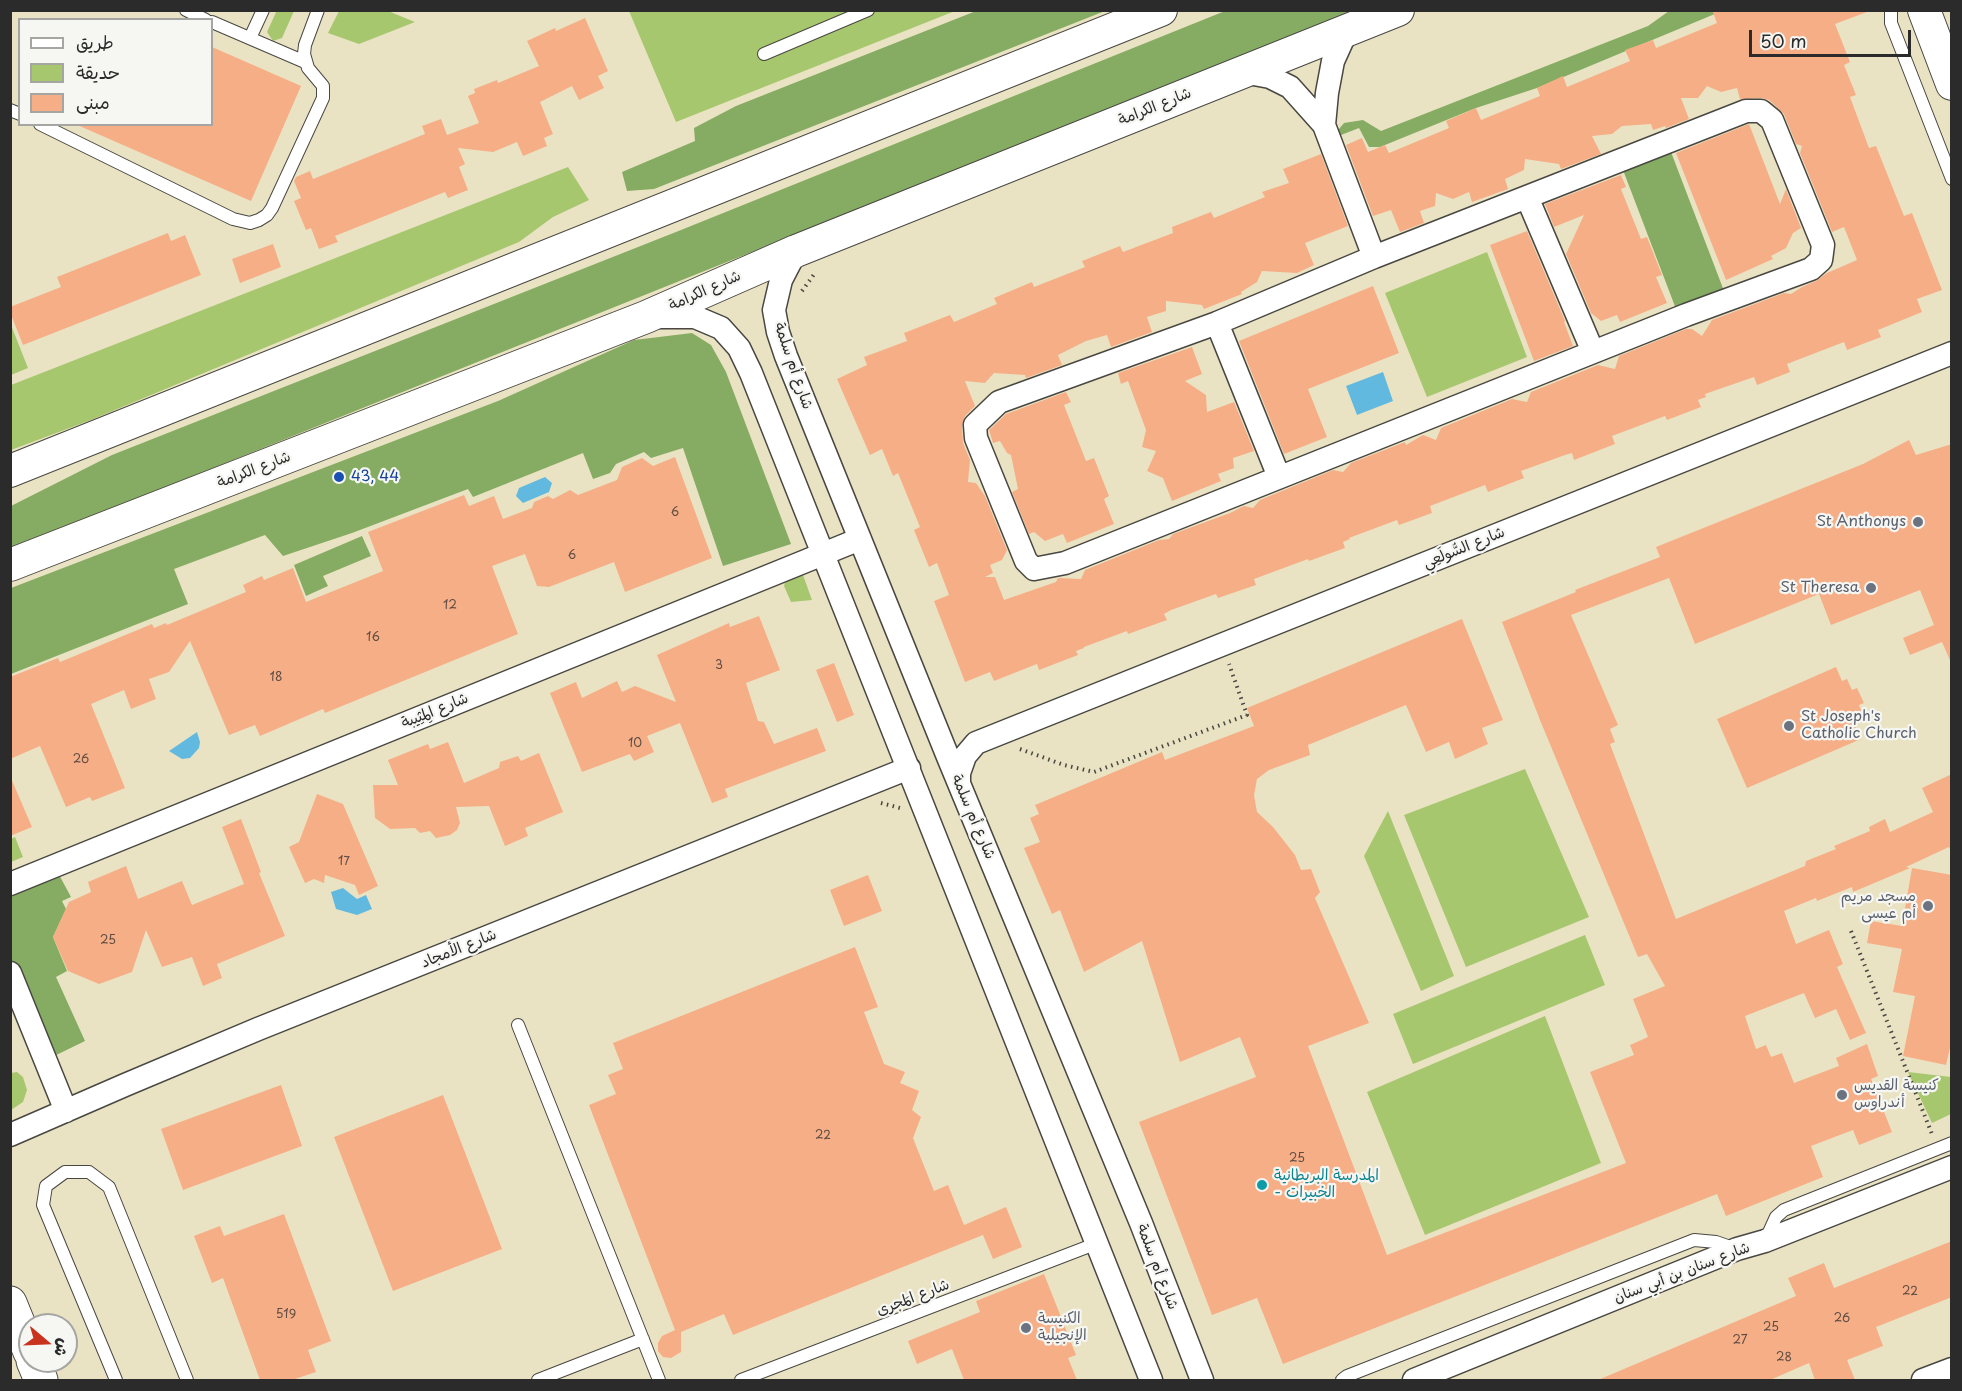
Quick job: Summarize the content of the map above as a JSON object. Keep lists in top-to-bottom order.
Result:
{
  "streets": {
    "main road": ["شارع الكرامة"],
    "street": [
      "شارع أم سلمة",
      "شارع السُّولَعِي",
      "شارع المِثِيبة",
      "شارع الأمجاد",
      "شارع سنان بن أبي سنان"
    ],
    "lane": ["شارع المَجرى"]
  },
  "crossings": [
    ["شارع الكرامة", "شارع أم سلمة"],
    ["شارع أم سلمة", "شارع المِثِيبة"]
  ],
  "places": [
    "43, 44",
    "St Anthonys",
    "St Theresa",
    "St Joseph's Catholic Church",
    "مسجد مريم أم عيسى",
    "كنيسة القديس أندراوس",
    "المدرسة البريطانية - الخبيرات",
    "الكنيسة الإنجيلية"
  ],
  "house_numbers": [
    "6",
    "6",
    "12",
    "16",
    "3",
    "18",
    "10",
    "26",
    "17",
    "25",
    "22",
    "25",
    "22",
    "519",
    "26",
    "25",
    "27",
    "28"
  ],
  "legend": ["طريق", "حديقة", "مبنى"],
  "scale_bar": "50 m",
  "north": "right"
}
